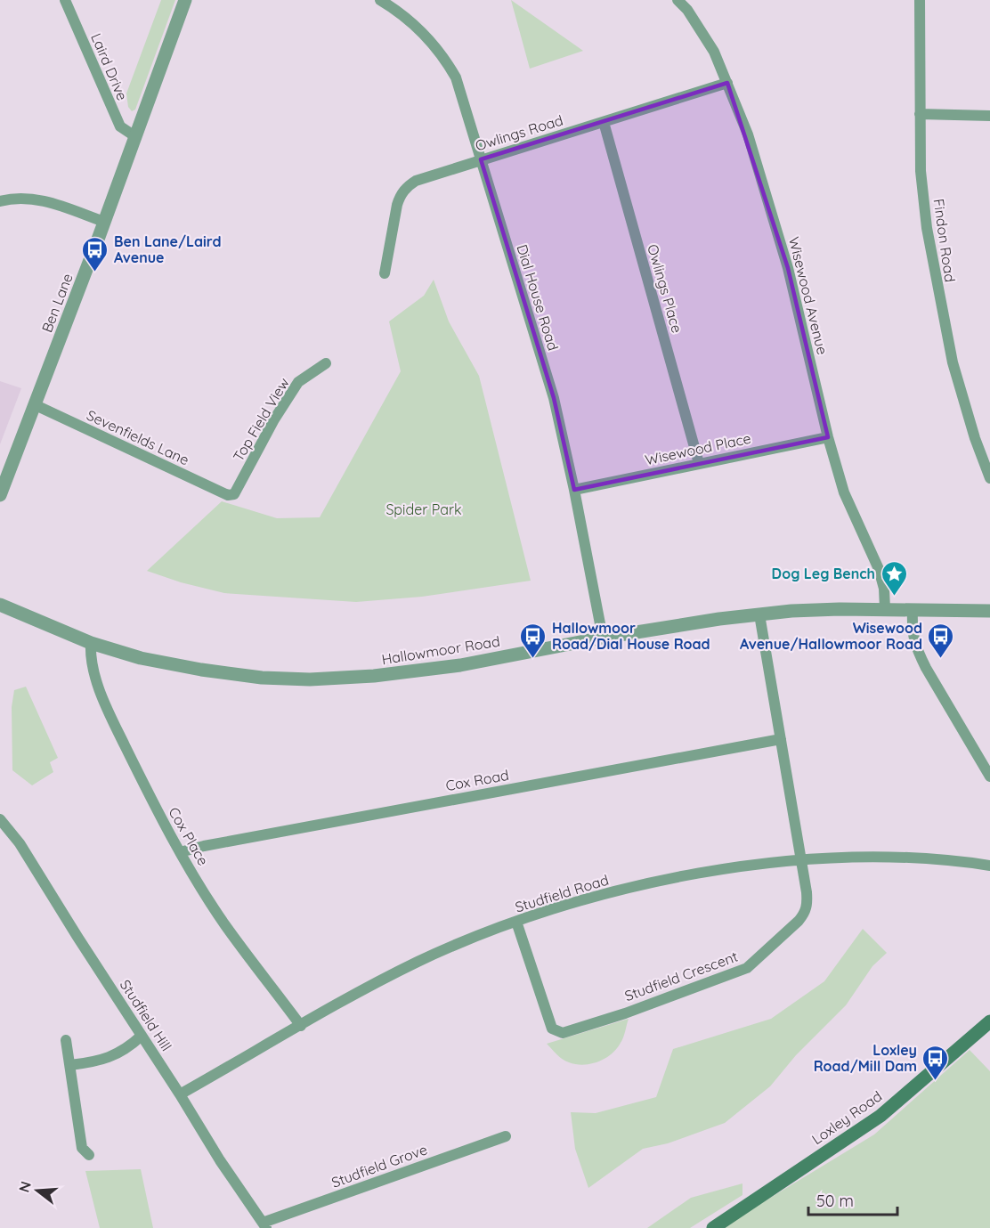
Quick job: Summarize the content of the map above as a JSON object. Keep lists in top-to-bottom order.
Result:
{
  "streets": {
    "main road": ["Loxley Road"],
    "street": [
      "Laird Drive",
      "Owlings Road",
      "Findon Road",
      "Owlings Place",
      "Wisewood Avenue",
      "Dial House Road",
      "Ben Lane",
      "Top Field View",
      "Sevenfields Lane",
      "Wisewood Place",
      "Hallowmoor Road",
      "Cox Road",
      "Cox Place",
      "Studfield Road",
      "Studfield Crescent",
      "Studfield Hill",
      "Studfield Grove"
    ]
  },
  "crossings": [
    ["Laird Drive", "Ben Lane"],
    ["Owlings Road", "Owlings Place"],
    ["Owlings Road", "Wisewood Avenue"],
    ["Owlings Road", "Dial House Road"],
    ["Owlings Place", "Wisewood Place"],
    ["Wisewood Avenue", "Wisewood Place"],
    ["Wisewood Avenue", "Hallowmoor Road"],
    ["Dial House Road", "Wisewood Place"],
    ["Dial House Road", "Hallowmoor Road"],
    ["Ben Lane", "Sevenfields Lane"],
    ["Top Field View", "Sevenfields Lane"],
    ["Hallowmoor Road", "Cox Place"],
    ["Hallowmoor Road", "Studfield Crescent"],
    ["Cox Road", "Cox Place"],
    ["Cox Road", "Studfield Crescent"],
    ["Cox Place", "Studfield Road"],
    ["Studfield Road", "Studfield Crescent"],
    ["Studfield Road", "Studfield Hill"],
    ["Studfield Hill", "Studfield Grove"]
  ],
  "parks": ["Spider Park"],
  "places": {
    "bus stop": [
      "Ben Lane/Laird Avenue",
      "Hallowmoor Road/Dial House Road",
      "Wisewood Avenue/Hallowmoor Road",
      "Loxley Road/Mill Dam"
    ],
    "place": ["Dog Leg Bench"]
  },
  "scale_bar": "50 m",
  "north": "left"
}
